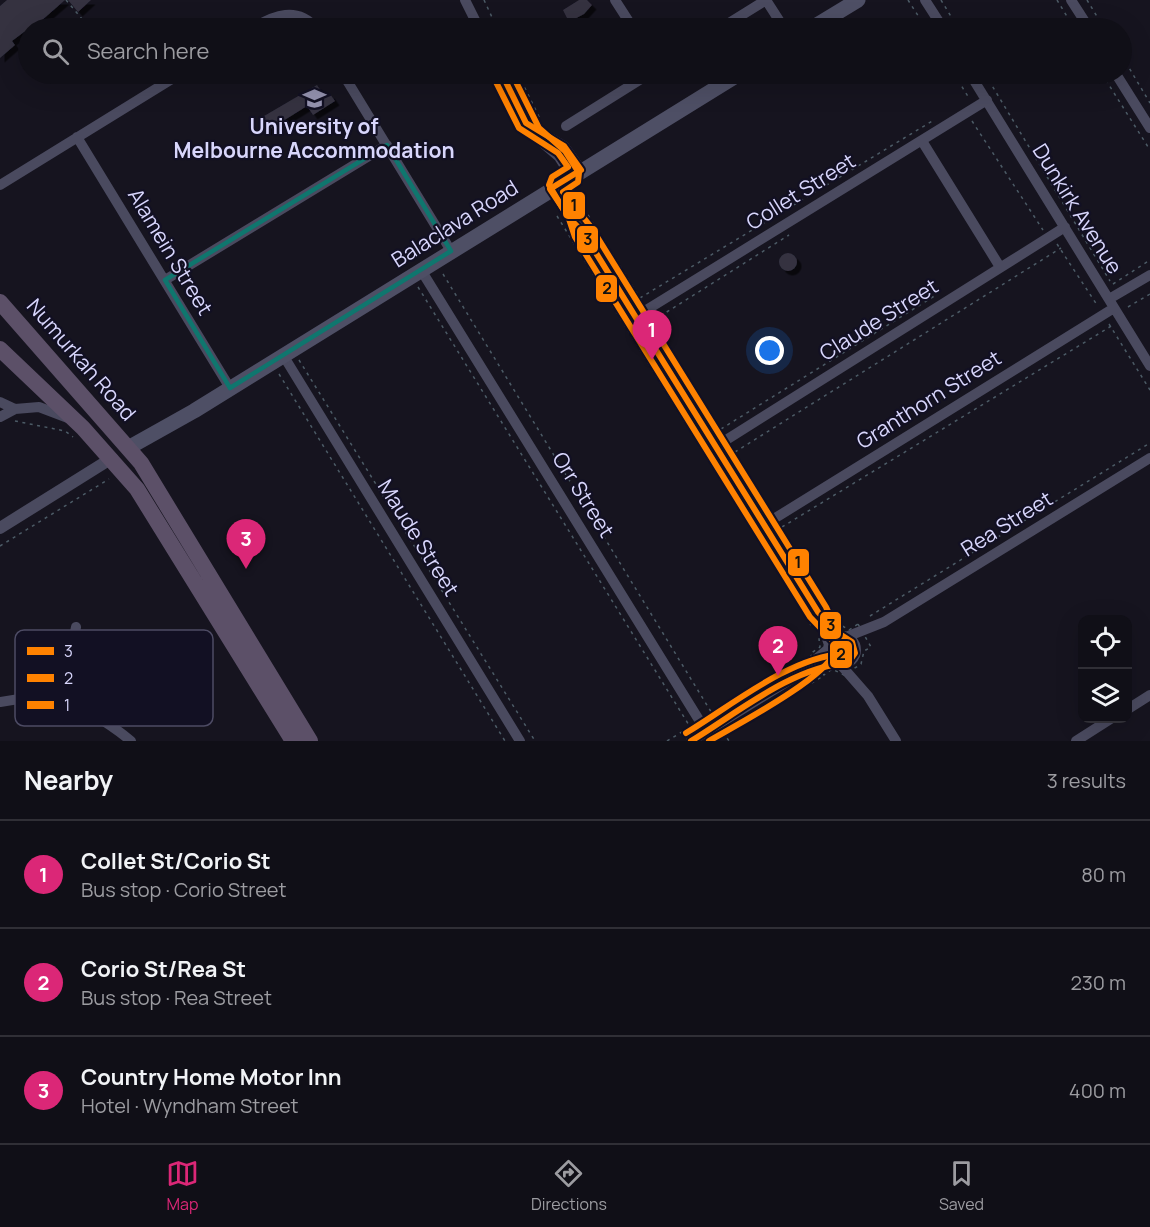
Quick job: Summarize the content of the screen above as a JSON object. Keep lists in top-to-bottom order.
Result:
{
  "streets": {
    "highway": ["Numurkah Road"],
    "main road": ["Balaclava Road"],
    "street": [
      "Collet Street",
      "Dunkirk Avenue",
      "Alamein Street",
      "Claude Street",
      "Granthorn Street",
      "Orr Street",
      "Rea Street",
      "Maude Street"
    ]
  },
  "crossings": [
    ["Collet Street", "Dunkirk Avenue"],
    ["Dunkirk Avenue", "Claude Street"],
    ["Dunkirk Avenue", "Granthorn Street"],
    ["Balaclava Road", "Alamein Street"],
    ["Balaclava Road", "Numurkah Road"],
    ["Balaclava Road", "Orr Street"],
    ["Balaclava Road", "Maude Street"]
  ],
  "places": {
    "school or university": ["University of Melbourne Accommodation"]
  },
  "lines": ["transit line 3", "transit line 2", "transit line 1"],
  "legend": ["3", "2", "1"],
  "page": {
    "search": "Search here",
    "pins": ["1", "3", "2"],
    "heading": ["Nearby", "3 results"],
    "list": [
      {
        "mark": "1",
        "name": "Collet St/Corio St",
        "note": "Bus stop · Corio Street",
        "value": "80 m"
      },
      {
        "mark": "2",
        "name": "Corio St/Rea St",
        "note": "Bus stop · Rea Street",
        "value": "230 m"
      },
      {
        "mark": "3",
        "name": "Country Home Motor Inn",
        "note": "Hotel · Wyndham Street",
        "value": "400 m"
      }
    ],
    "nav": ["Map", "Directions", "Saved"]
  }
}
